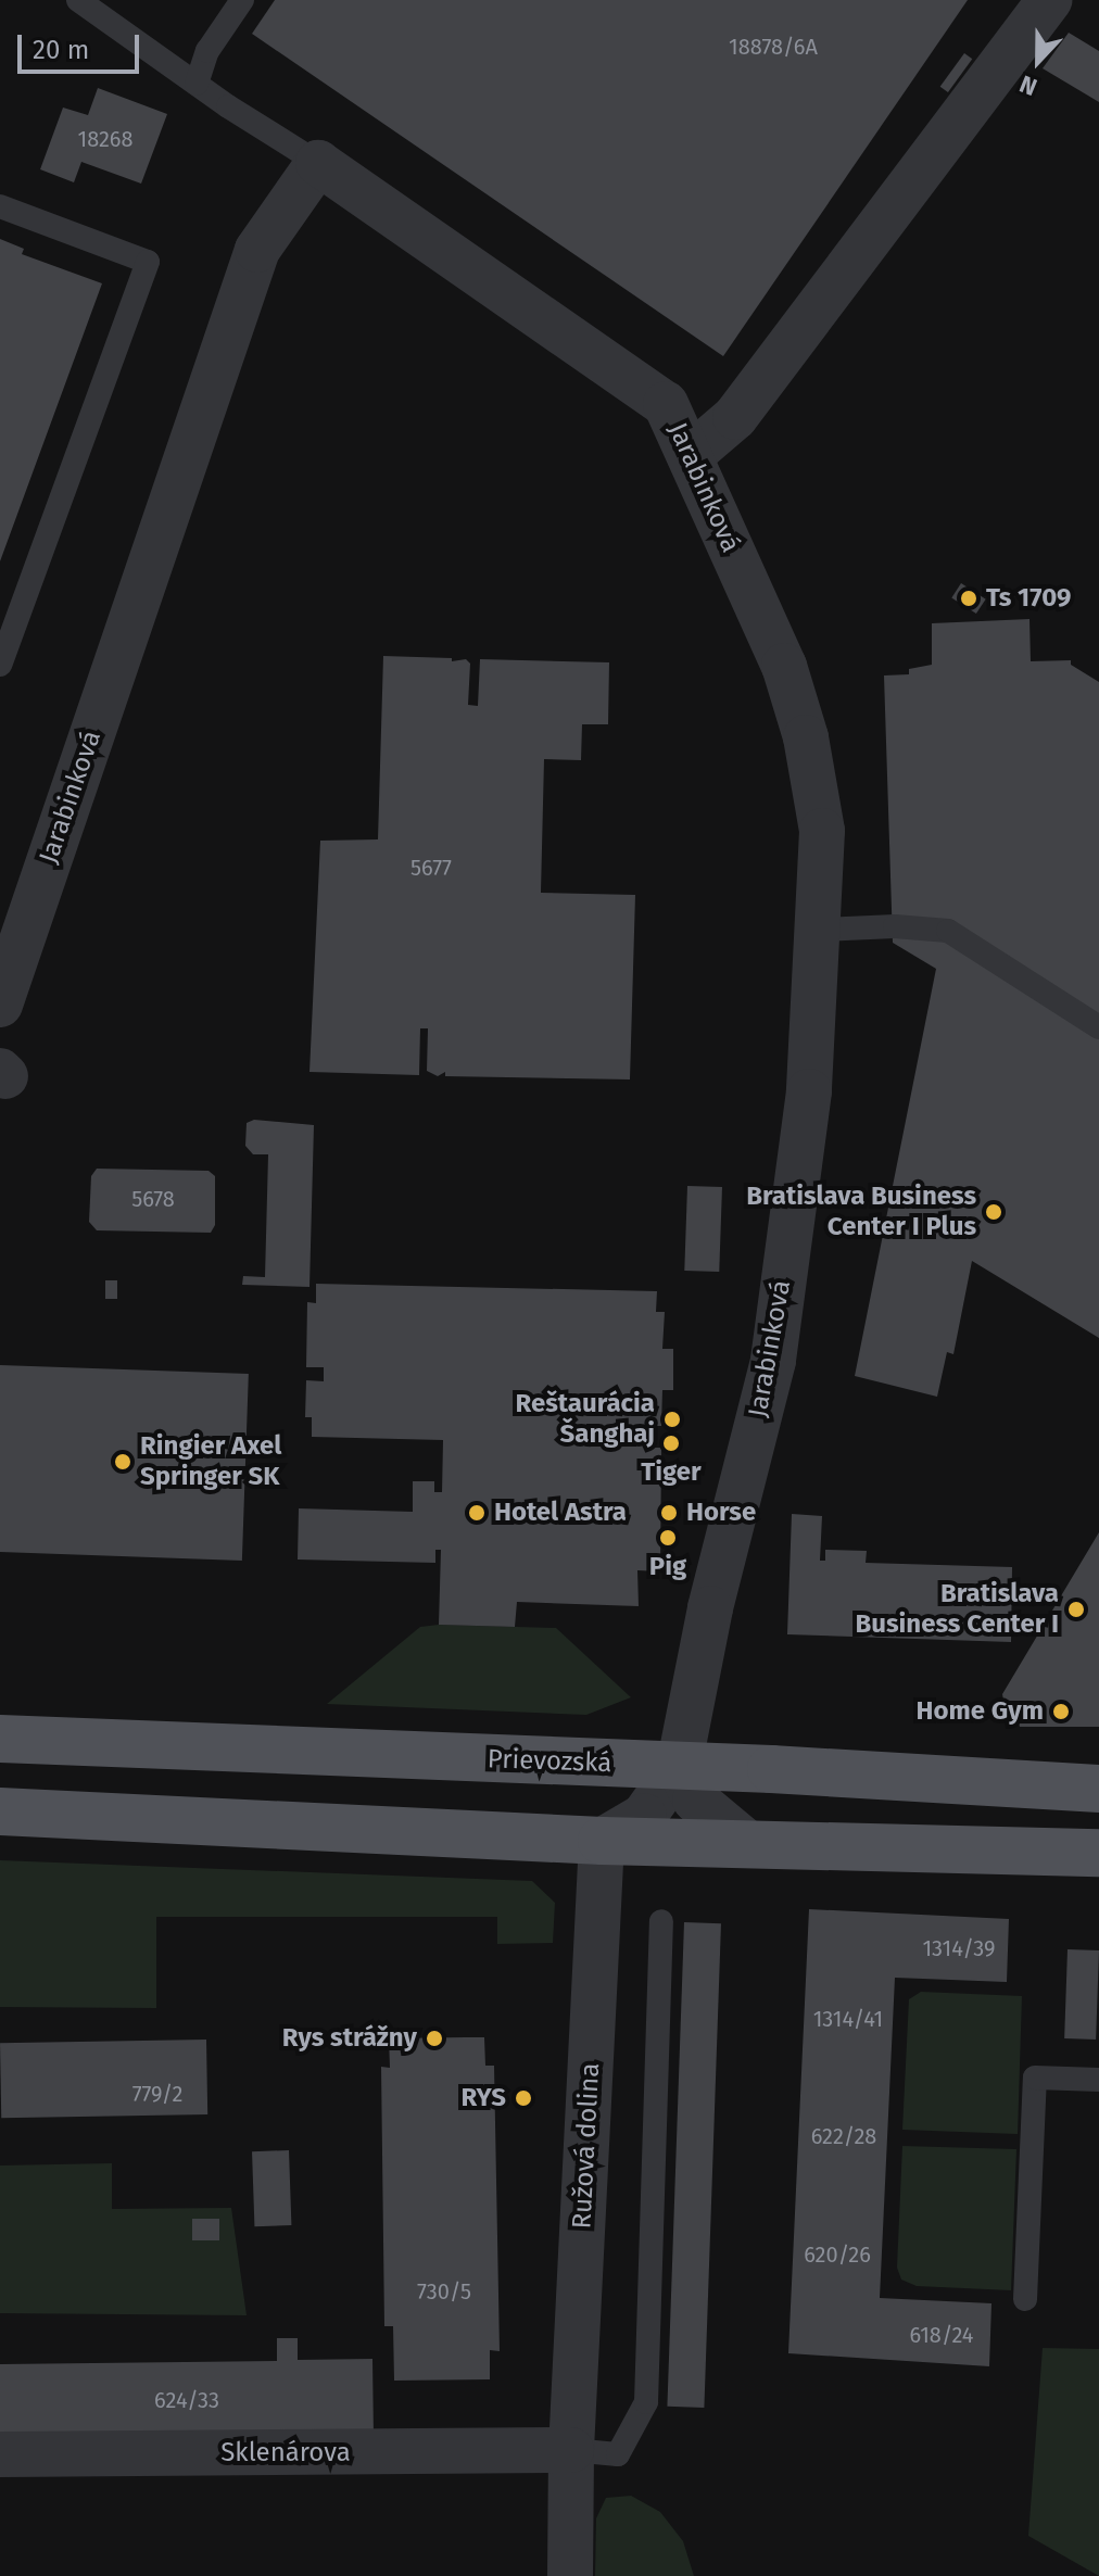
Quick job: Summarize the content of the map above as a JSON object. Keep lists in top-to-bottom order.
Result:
{
  "streets": {
    "main road": ["Prievozská"],
    "street": ["Jarabinková", "Ružová dolina", "Sklenárova"]
  },
  "crossings": [
    ["Jarabinková", "Prievozská"],
    ["Jarabinková", "Ružová dolina"],
    ["Ružová dolina", "Sklenárova"]
  ],
  "places": [
    "Ts 1709",
    "Bratislava Business Center I Plus",
    "Reštaurácia Šanghaj",
    "Tiger",
    "Ringier Axel Springer SK",
    "Hotel Astra",
    "Horse",
    "Pig",
    "Bratislava Business Center I",
    "Home Gym",
    "Rys strážny",
    "RYS"
  ],
  "house_numbers": [
    "18878/6A",
    "18268",
    "5677",
    "5678",
    "1314/39",
    "1314/41",
    "779/2",
    "622/28",
    "620/26",
    "730/5",
    "618/24",
    "624/33"
  ],
  "scale_bar": "20 m",
  "north": "bottom"
}
